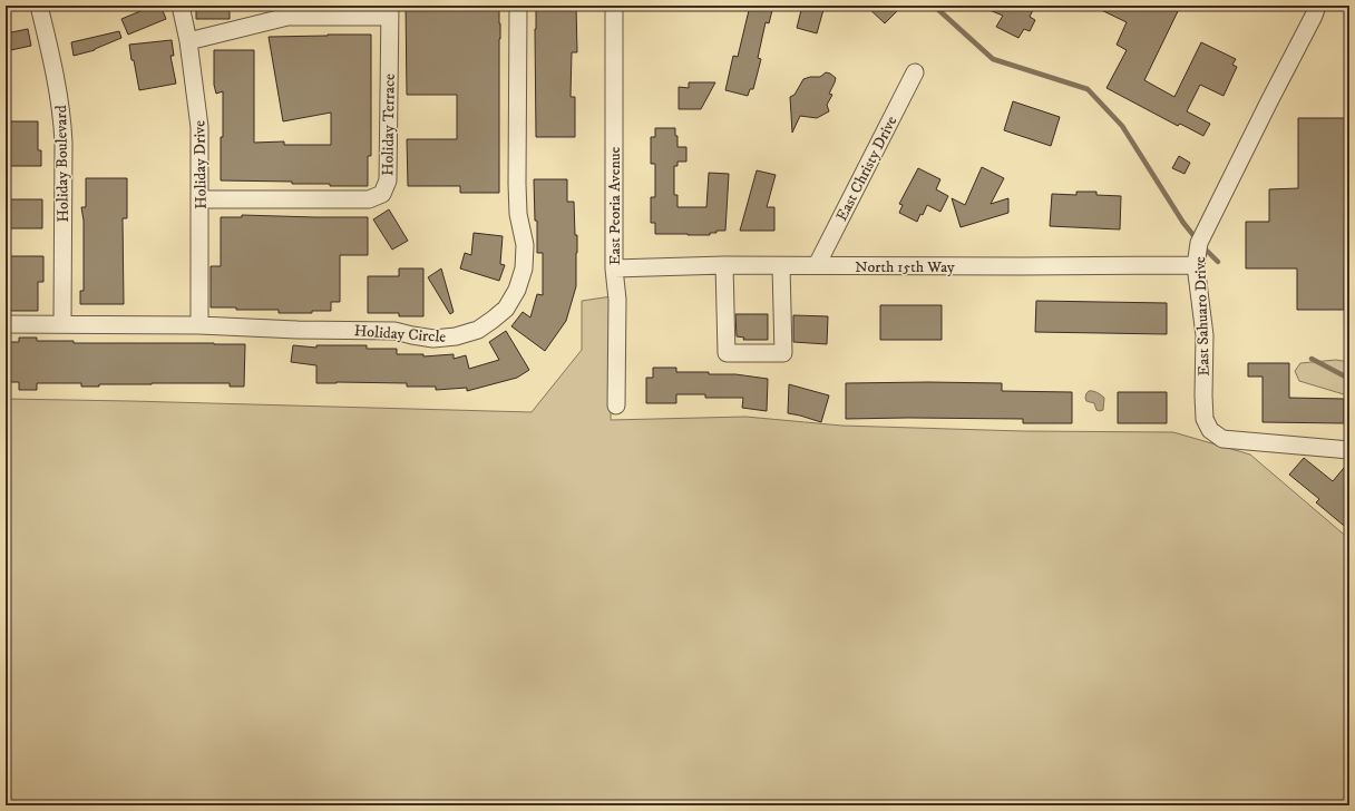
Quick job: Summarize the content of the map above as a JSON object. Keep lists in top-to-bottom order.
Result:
{
  "streets": {
    "street": [
      "Holiday Terrace",
      "Holiday Boulevard",
      "Holiday Drive",
      "East Christy Drive",
      "East Peoria Avenue",
      "North 15th Way",
      "East Sahuaro Drive",
      "Holiday Circle"
    ]
  },
  "crossings": [
    ["Holiday Terrace", "Holiday Drive"],
    ["Holiday Boulevard", "Holiday Circle"],
    ["Holiday Drive", "Holiday Circle"],
    ["East Christy Drive", "North 15th Way"],
    ["East Peoria Avenue", "North 15th Way"],
    ["North 15th Way", "East Sahuaro Drive"]
  ]
}
